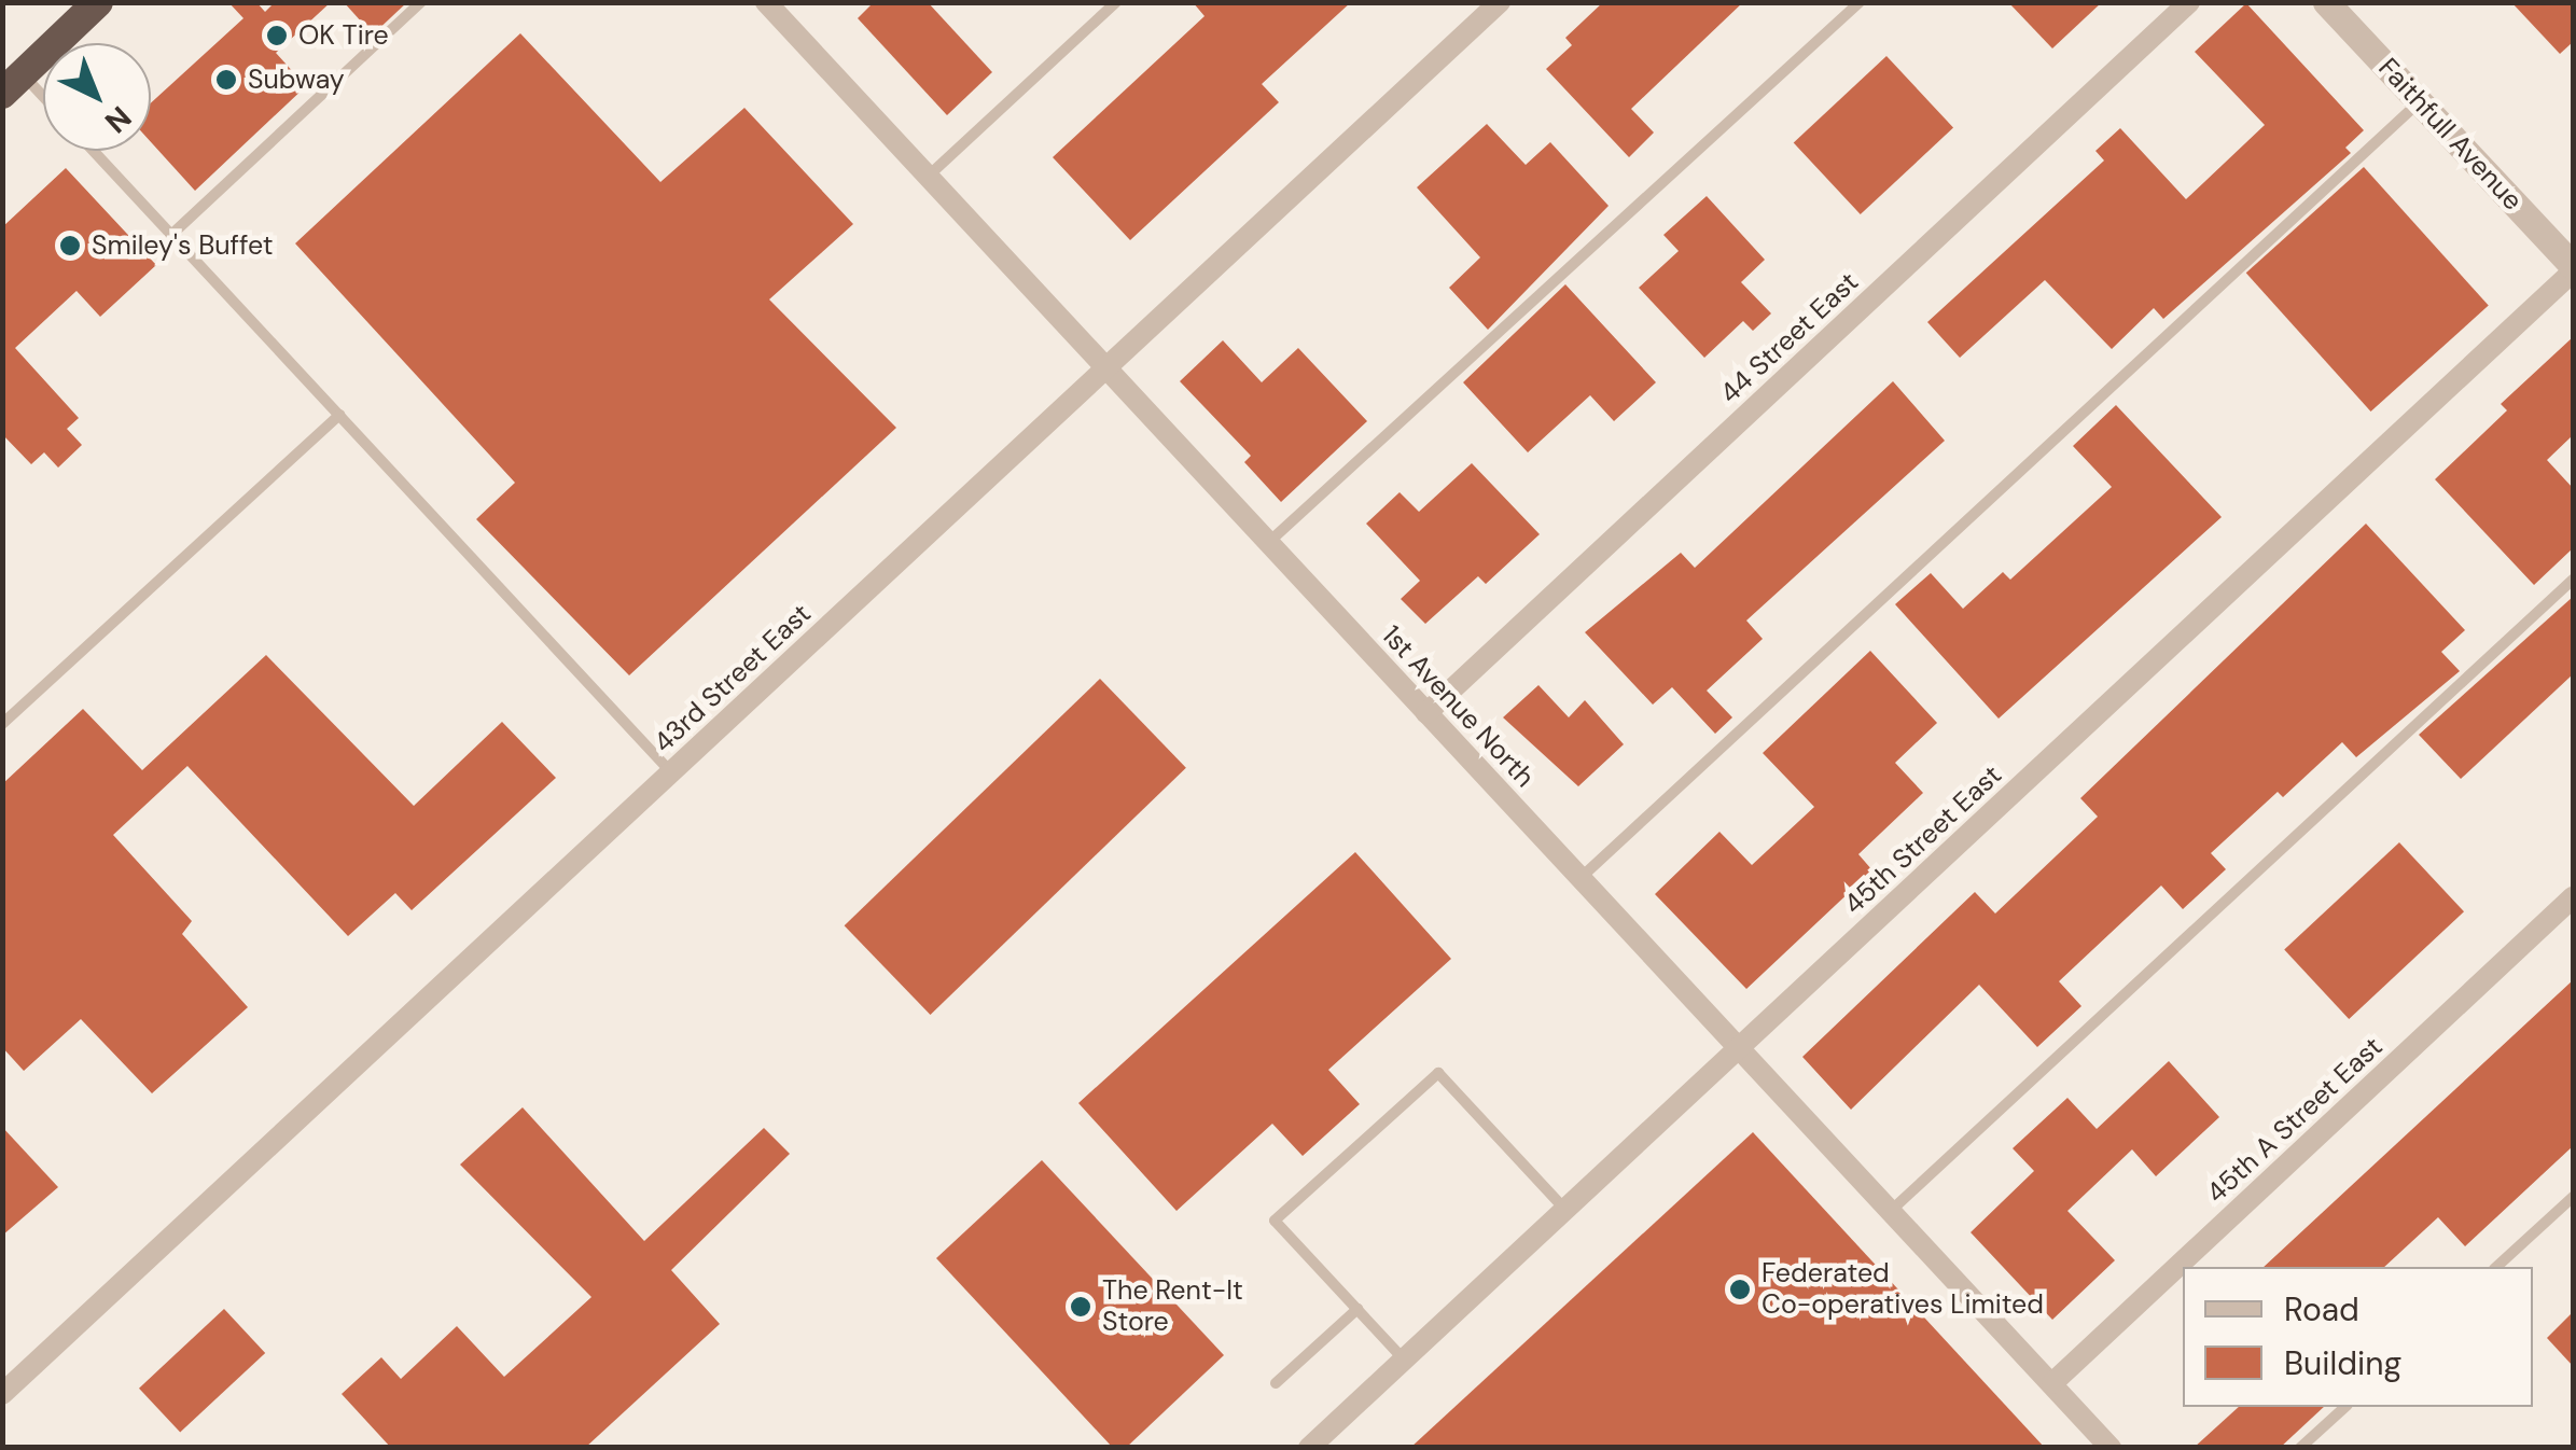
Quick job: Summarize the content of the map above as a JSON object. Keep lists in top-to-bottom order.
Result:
{
  "streets": {
    "street": [
      "Faithfull Avenue",
      "44 Street East",
      "43rd Street East",
      "1st Avenue North",
      "45th Street East",
      "45th A Street East"
    ]
  },
  "crossings": [
    ["Faithfull Avenue", "45th Street East"],
    ["44 Street East", "1st Avenue North"],
    ["43rd Street East", "1st Avenue North"],
    ["1st Avenue North", "45th Street East"],
    ["1st Avenue North", "45th A Street East"]
  ],
  "places": [
    "OK Tire",
    "Subway",
    "Smiley's Buffet",
    "Federated Co-operatives Limited",
    "The Rent-It Store"
  ],
  "legend": ["Road", "Building"],
  "north": "bottom right"
}
